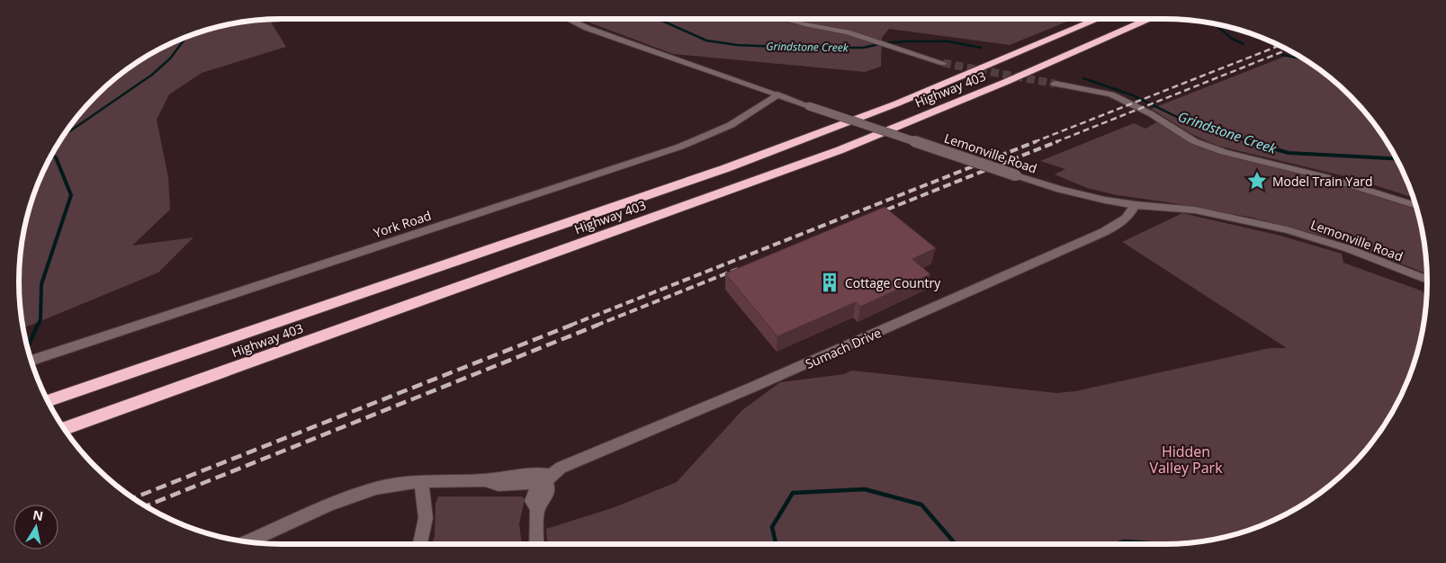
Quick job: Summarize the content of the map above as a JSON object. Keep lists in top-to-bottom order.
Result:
{
  "streets": {
    "highway": ["Highway 403"],
    "street": ["Lemonville Road", "York Road", "Sumach Drive"]
  },
  "crossings": [
    ["Lemonville Road", "York Road"],
    ["Lemonville Road", "Sumach Drive"]
  ],
  "water": ["Grindstone Creek"],
  "parks": ["Hidden Valley Park"],
  "places": {
    "place": ["Model Train Yard"],
    "building": ["Cottage Country"]
  },
  "north": "top"
}
